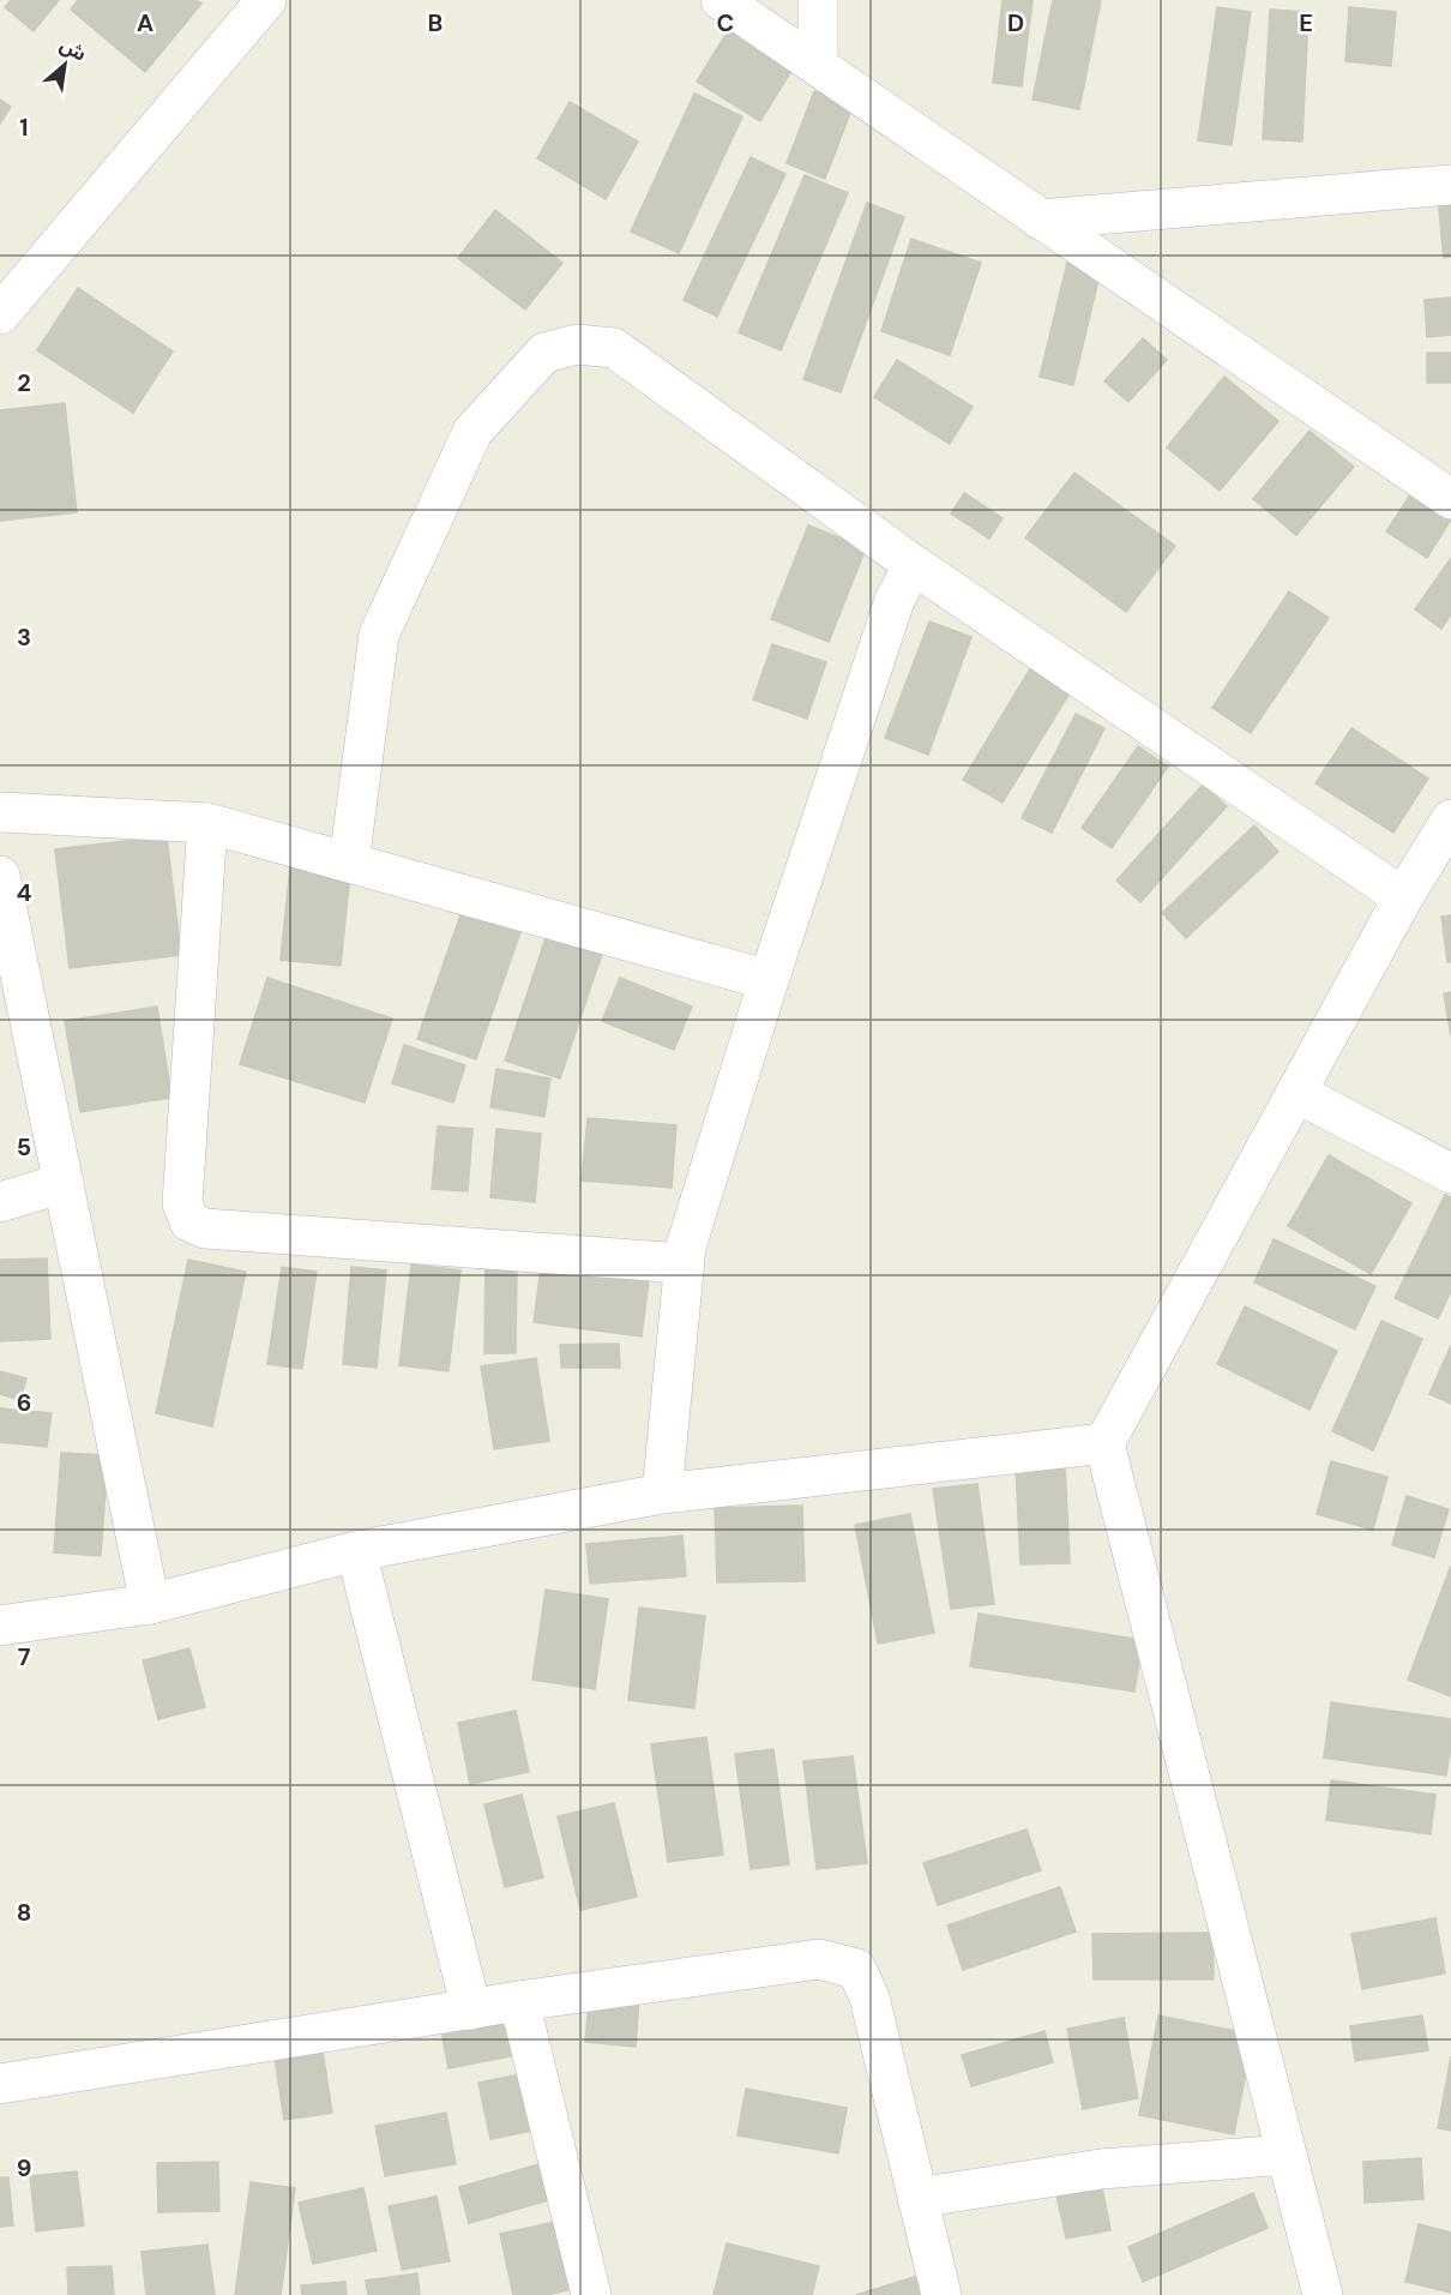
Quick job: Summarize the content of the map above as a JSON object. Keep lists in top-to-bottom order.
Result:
{
  "north": "top right",
  "grid": {
    "columns": [
      "A",
      "B",
      "C",
      "D",
      "E"
    ],
    "rows": [
      "1",
      "2",
      "3",
      "4",
      "5",
      "6",
      "7",
      "8",
      "9"
    ]
  }
}
